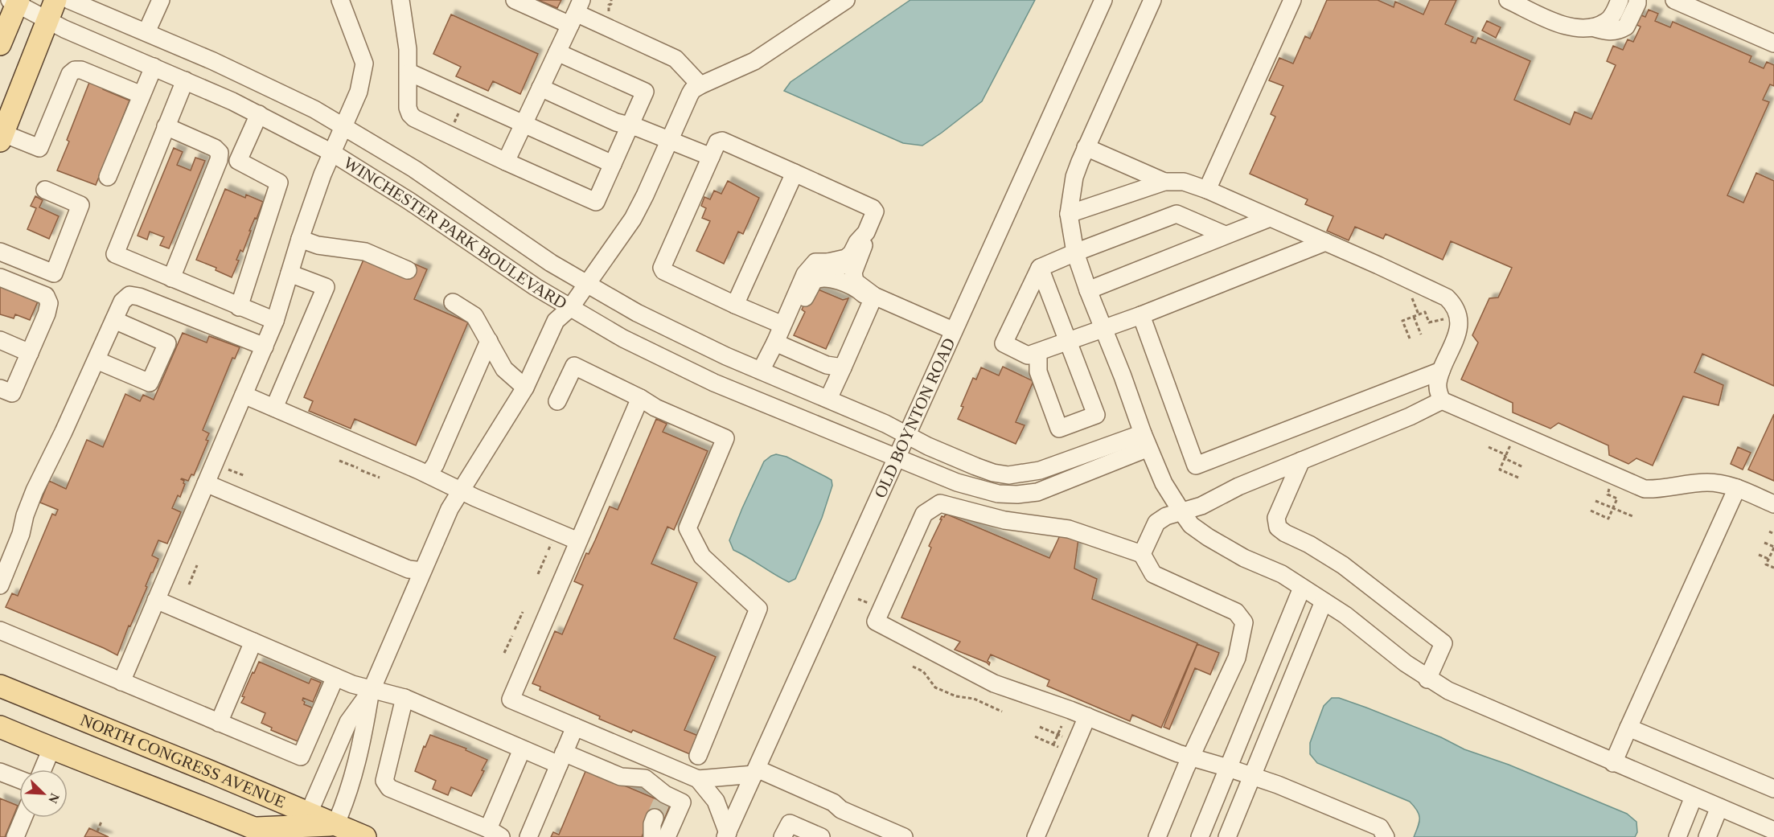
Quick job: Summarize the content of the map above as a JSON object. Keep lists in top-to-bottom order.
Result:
{
  "streets": {
    "main road": ["NORTH CONGRESS AVENUE"],
    "street": ["WINCHESTER PARK BOULEVARD", "OLD BOYNTON ROAD"]
  },
  "crossings": [
    ["WINCHESTER PARK BOULEVARD", "OLD BOYNTON ROAD"]
  ],
  "north": "bottom right"
}
